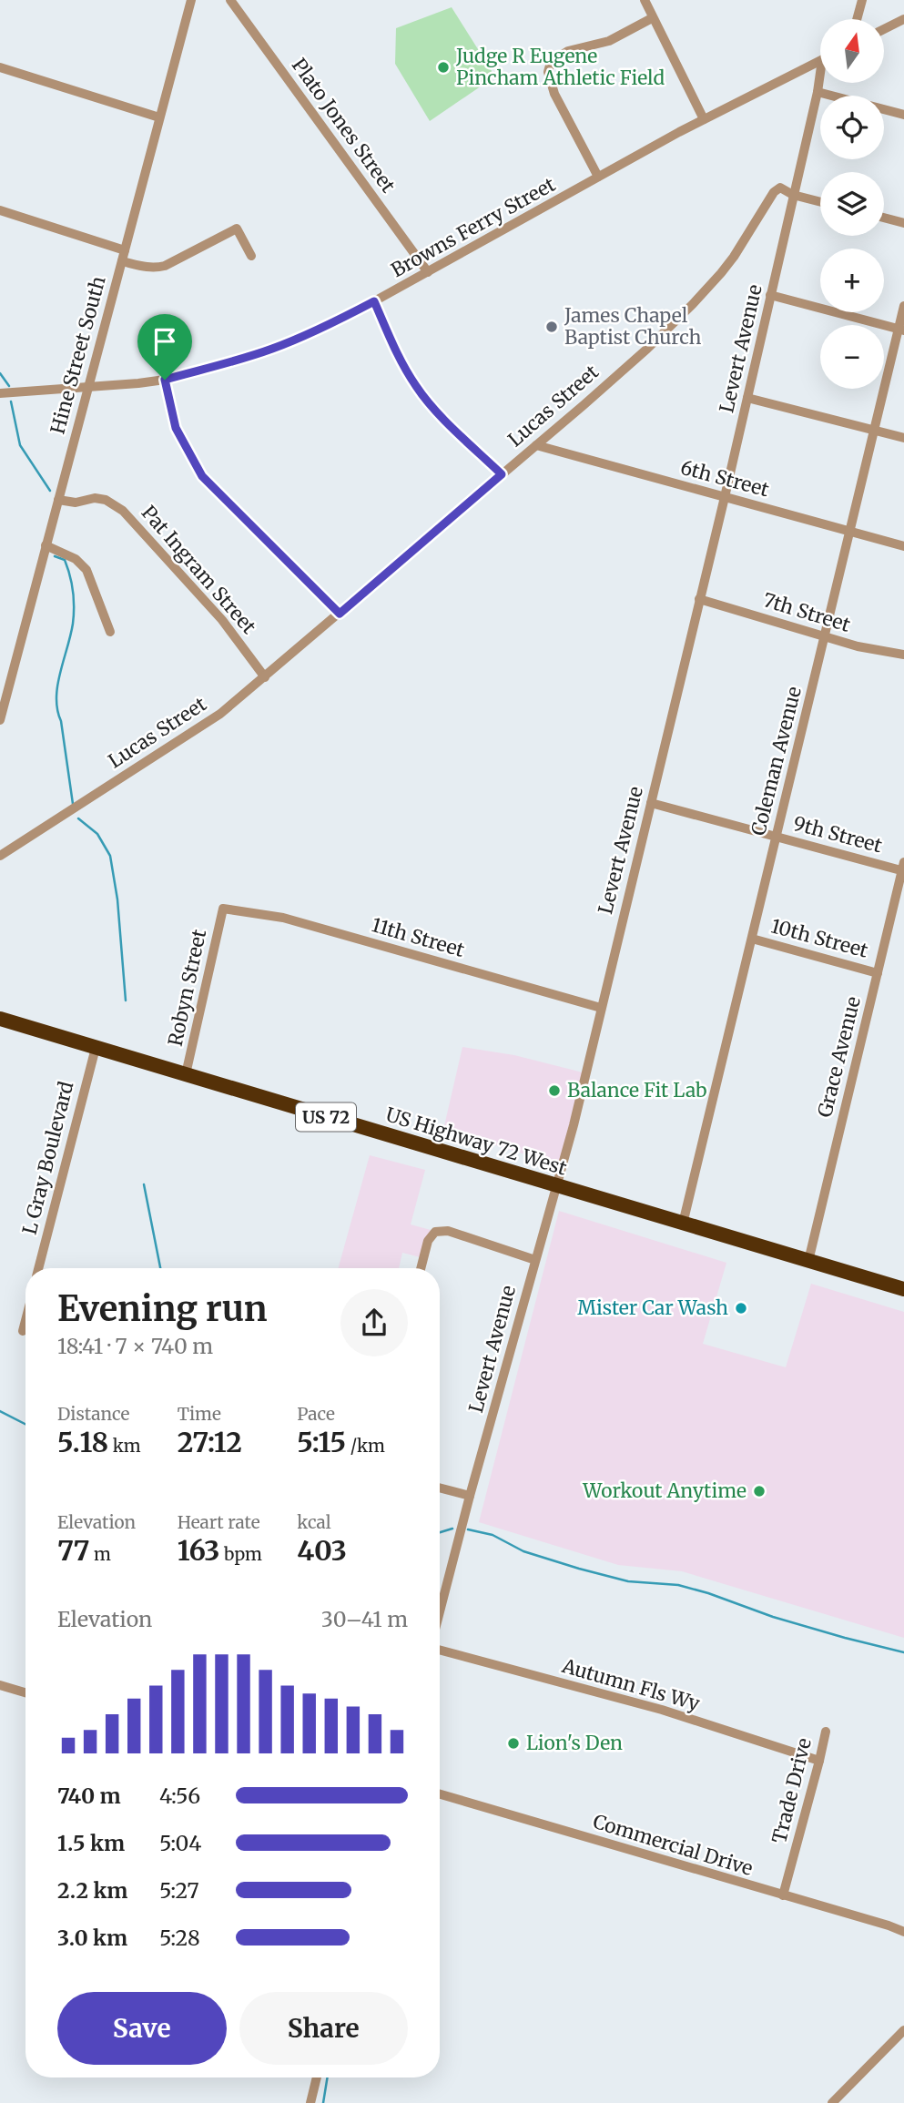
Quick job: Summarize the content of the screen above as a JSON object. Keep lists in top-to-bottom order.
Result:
{
  "streets": {
    "highway": ["US 72", "US Highway 72 West"],
    "street": [
      "Plato Jones Street",
      "Browns Ferry Street",
      "Levert Avenue",
      "Hine Street South",
      "Lucas Street",
      "6th Street",
      "Pat Ingram Street",
      "7th Street",
      "Coleman Avenue",
      "9th Street",
      "11th Street",
      "10th Street",
      "Robyn Street",
      "Grace Avenue",
      "L Gray Boulevard",
      "Autumn Fls Wy",
      "Trade Drive",
      "Commercial Drive"
    ]
  },
  "crossings": [
    ["Plato Jones Street", "Browns Ferry Street"],
    ["Browns Ferry Street", "Hine Street South"],
    ["Levert Avenue", "Lucas Street"],
    ["Levert Avenue", "6th Street"],
    ["Levert Avenue", "7th Street"],
    ["Levert Avenue", "9th Street"],
    ["Levert Avenue", "11th Street"],
    ["Levert Avenue", "US Highway 72 West"],
    ["Hine Street South", "Pat Ingram Street"],
    ["Lucas Street", "6th Street"],
    ["Lucas Street", "Pat Ingram Street"],
    ["6th Street", "Coleman Avenue"],
    ["7th Street", "Coleman Avenue"],
    ["Coleman Avenue", "9th Street"],
    ["Coleman Avenue", "10th Street"],
    ["Coleman Avenue", "US Highway 72 West"],
    ["9th Street", "Grace Avenue"],
    ["11th Street", "Robyn Street"],
    ["10th Street", "Grace Avenue"],
    ["Robyn Street", "US Highway 72 West"],
    ["Grace Avenue", "US Highway 72 West"],
    ["US Highway 72 West", "L Gray Boulevard"],
    ["Autumn Fls Wy", "Trade Drive"],
    ["Trade Drive", "Commercial Drive"]
  ],
  "places": [
    "Judge R Eugene Pincham Athletic Field",
    "James Chapel Baptist Church",
    "Balance Fit Lab",
    "Mister Car Wash",
    "Workout Anytime",
    "Lion's Den"
  ],
  "north": "top",
  "page": {
    "map_buttons": ["+", "−"],
    "heading": ["Evening run", "18:41 · 7 × 740 m"],
    "stats": [
      ["Distance", "5.18 km"],
      ["Time", "27:12"],
      ["Pace", "5:15 /km"],
      ["Elevation", "77 m"],
      ["Heart rate", "163 bpm"],
      ["kcal", "403"]
    ],
    "chart": ["Elevation", "30–41 m"],
    "list": [
      {
        "name": "740 m",
        "note": "4:56"
      },
      {
        "name": "1.5 km",
        "note": "5:04"
      },
      {
        "name": "2.2 km",
        "note": "5:27"
      },
      {
        "name": "3.0 km",
        "note": "5:28"
      }
    ],
    "buttons": ["Save", "Share"]
  }
}
